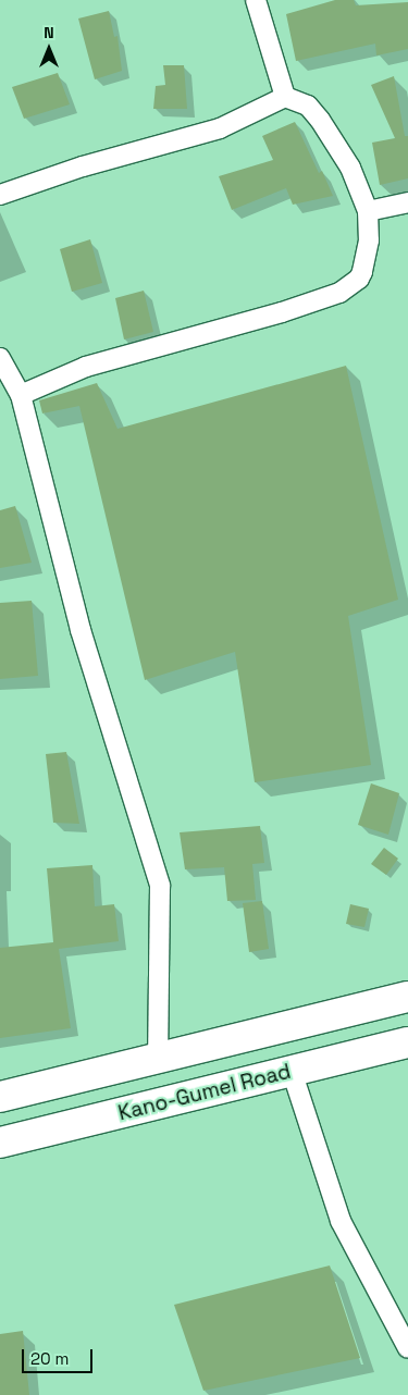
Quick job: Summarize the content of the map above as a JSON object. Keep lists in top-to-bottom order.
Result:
{
  "streets": {
    "main road": ["Kano-Gumel Road"]
  },
  "scale_bar": "20 m",
  "north": "top"
}
